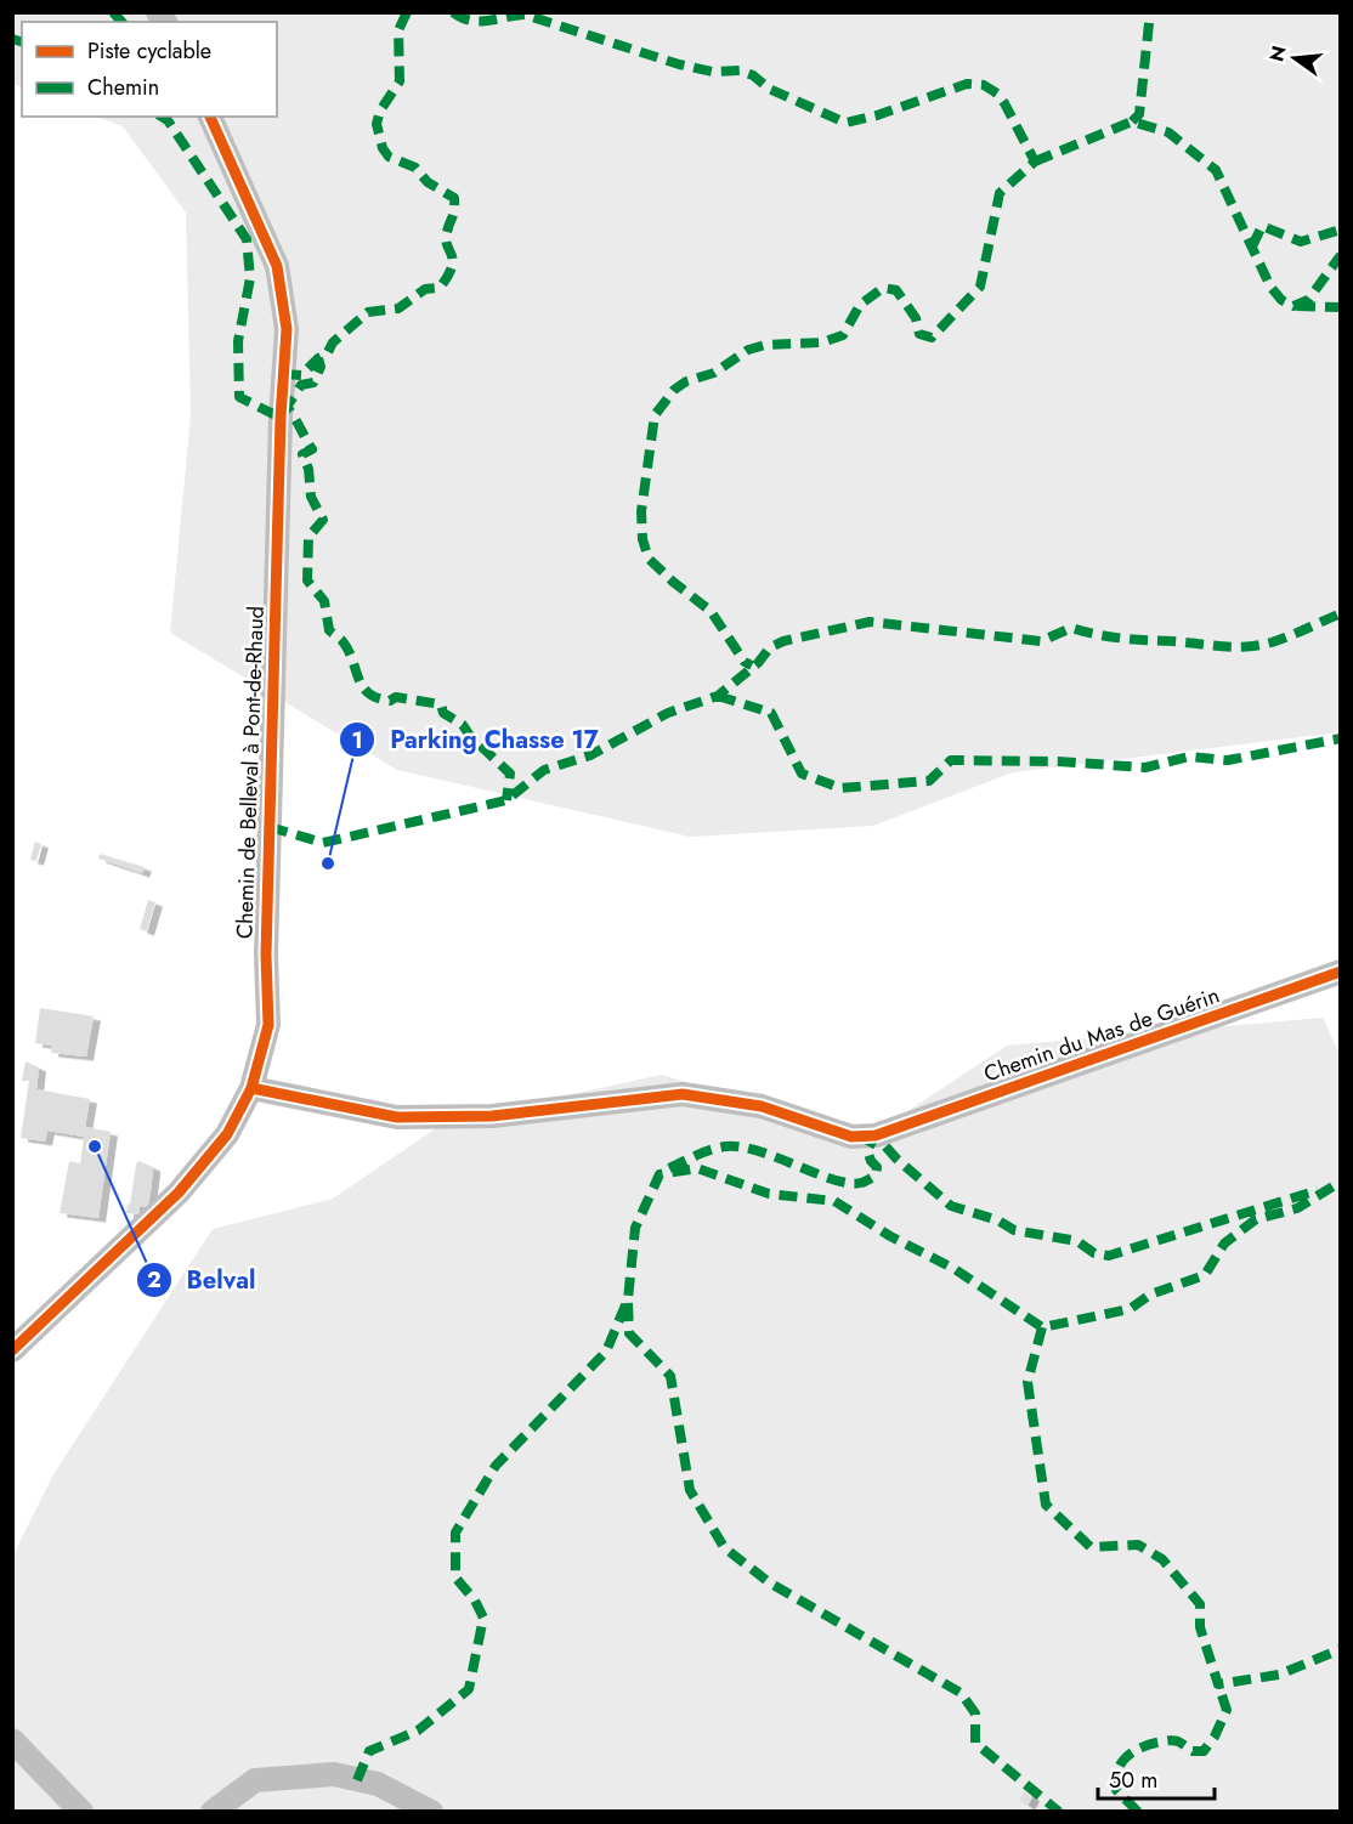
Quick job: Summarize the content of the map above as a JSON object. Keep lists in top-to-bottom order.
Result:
{
  "streets": {
    "street": ["Chemin de Belleval à Pont-de-Rhaud", "Chemin du Mas de Guérin"]
  },
  "crossings": [
    ["Chemin de Belleval à Pont-de-Rhaud", "Chemin du Mas de Guérin"]
  ],
  "places": ["Parking Chasse 17", "Belval"],
  "legend": ["Piste cyclable", "Chemin"],
  "scale_bar": "50 m",
  "north": "left"
}
